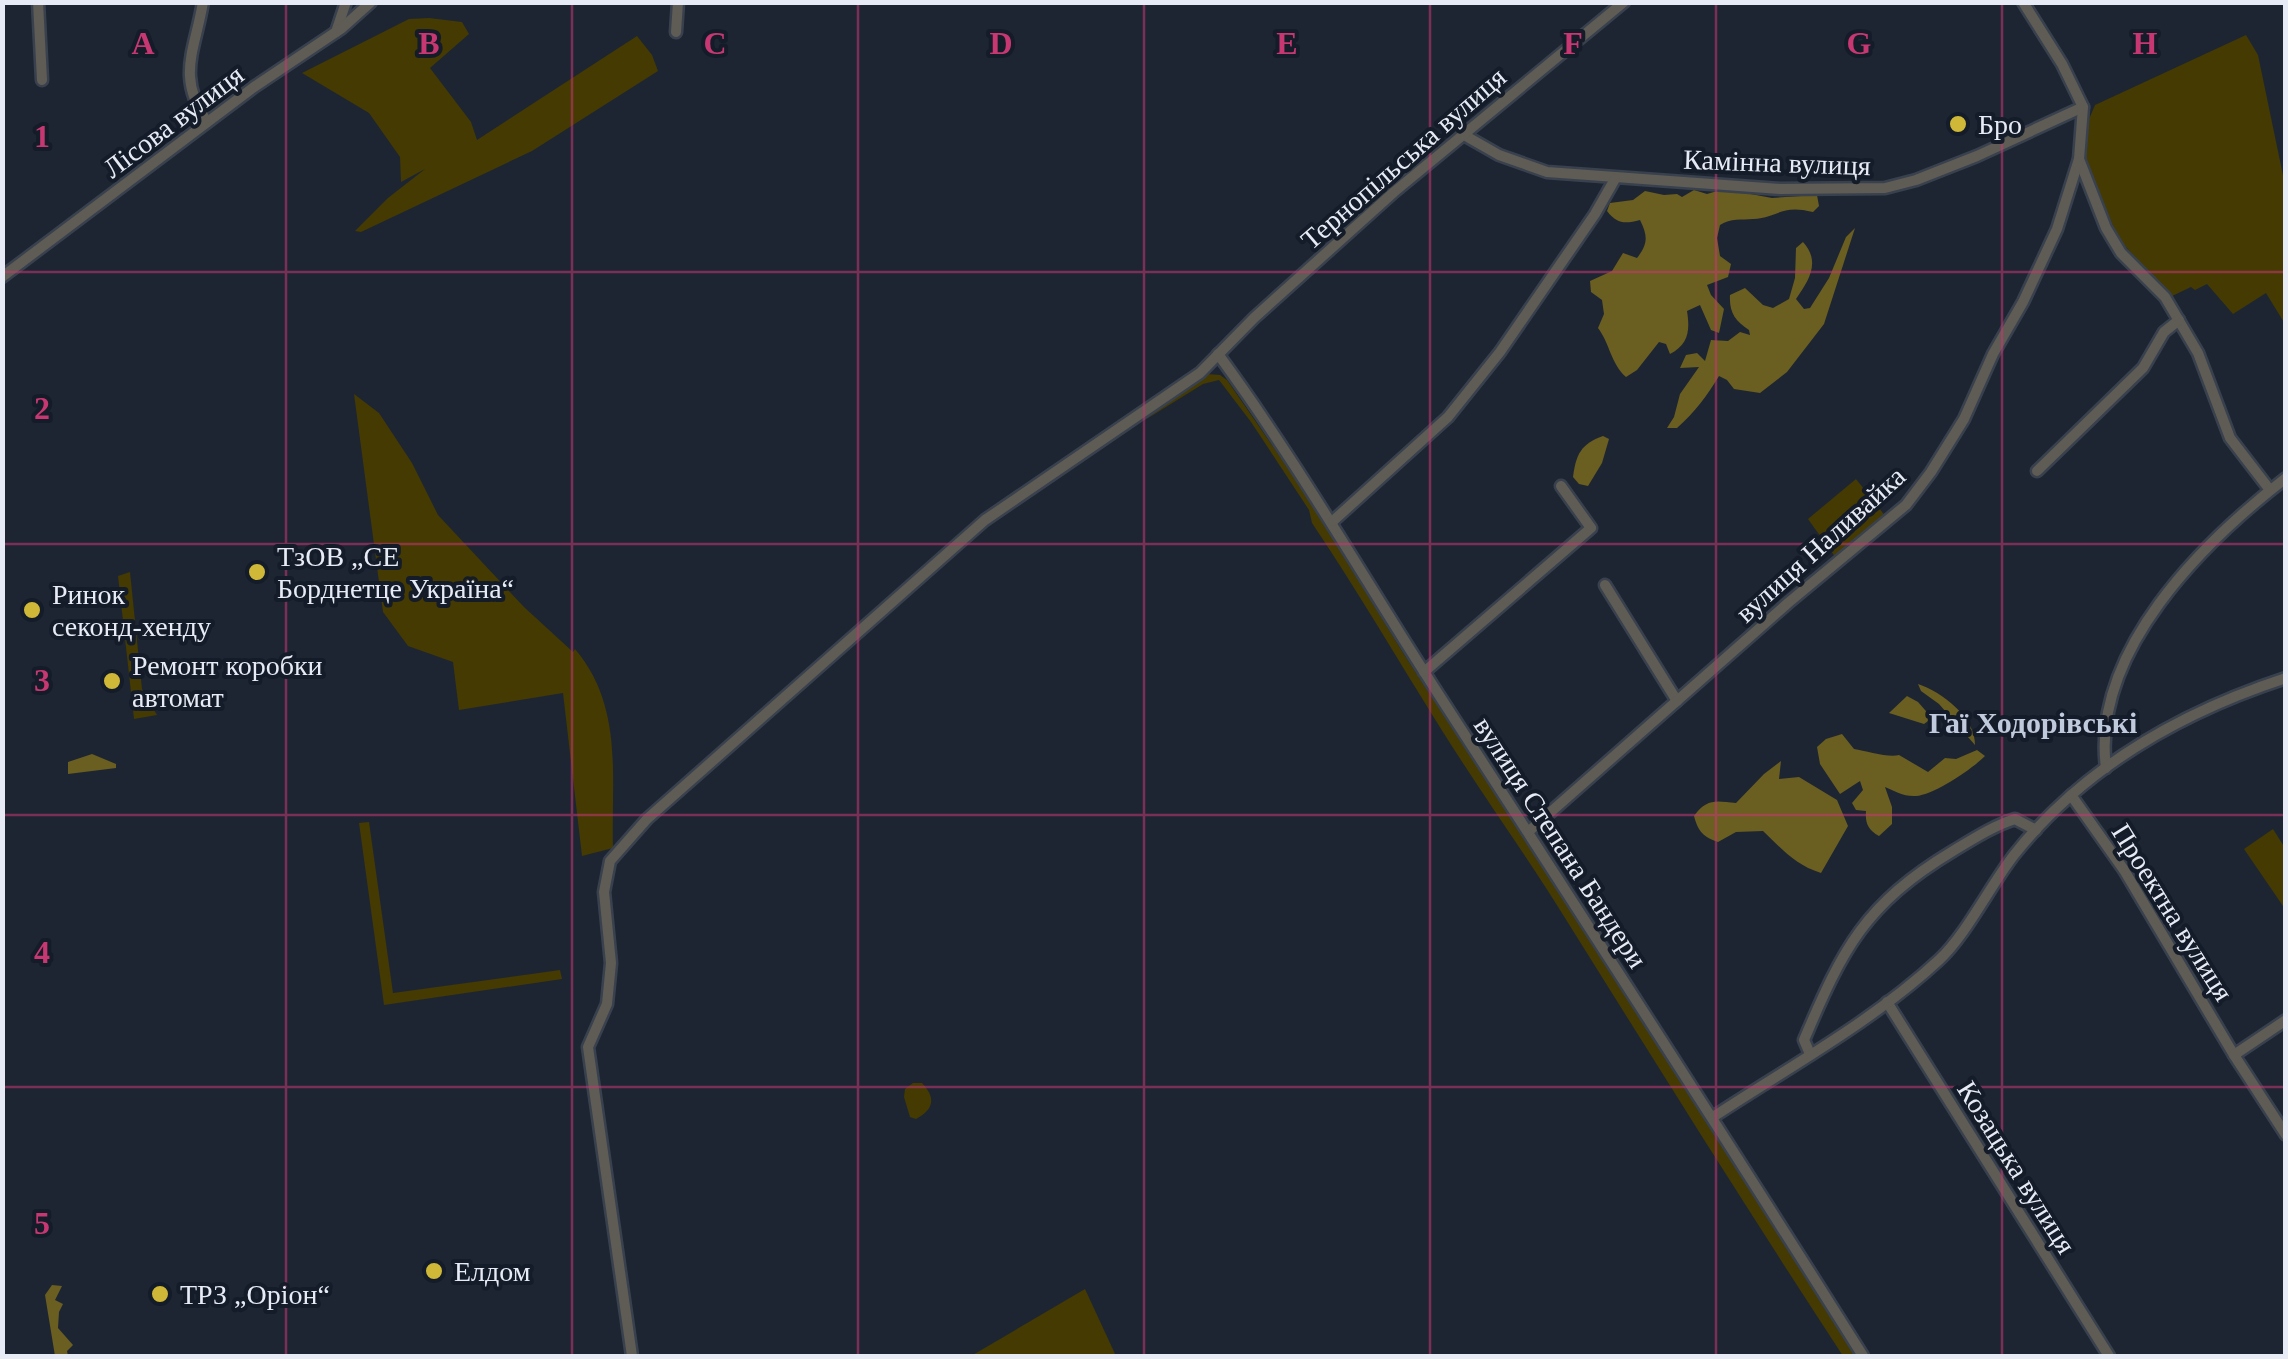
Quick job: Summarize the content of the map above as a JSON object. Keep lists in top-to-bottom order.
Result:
{
  "streets": {
    "street": [
      "Лісова вулиця",
      "Тернопільська вулиця",
      "Камінна вулиця",
      "вулиця Наливайка",
      "вулиця Степана Бандери",
      "Проектна вулиця",
      "Козацька вулиця"
    ]
  },
  "crossings": [
    ["Тернопільська вулиця", "Камінна вулиця"],
    ["Тернопільська вулиця", "вулиця Степана Бандери"],
    ["Камінна вулиця", "вулиця Наливайка"],
    ["вулиця Наливайка", "вулиця Степана Бандери"]
  ],
  "districts": ["Гаї Ходорівські"],
  "places": [
    "Бро",
    "ТзОВ „СЕ Борднетце Україна“",
    "Ринок секонд-хенду",
    "Ремонт коробки автомат",
    "Елдом",
    "ТРЗ „Оріон“"
  ],
  "grid": {
    "columns": [
      "A",
      "B",
      "C",
      "D",
      "E",
      "F",
      "G",
      "H"
    ],
    "rows": [
      "1",
      "2",
      "3",
      "4",
      "5"
    ]
  }
}
